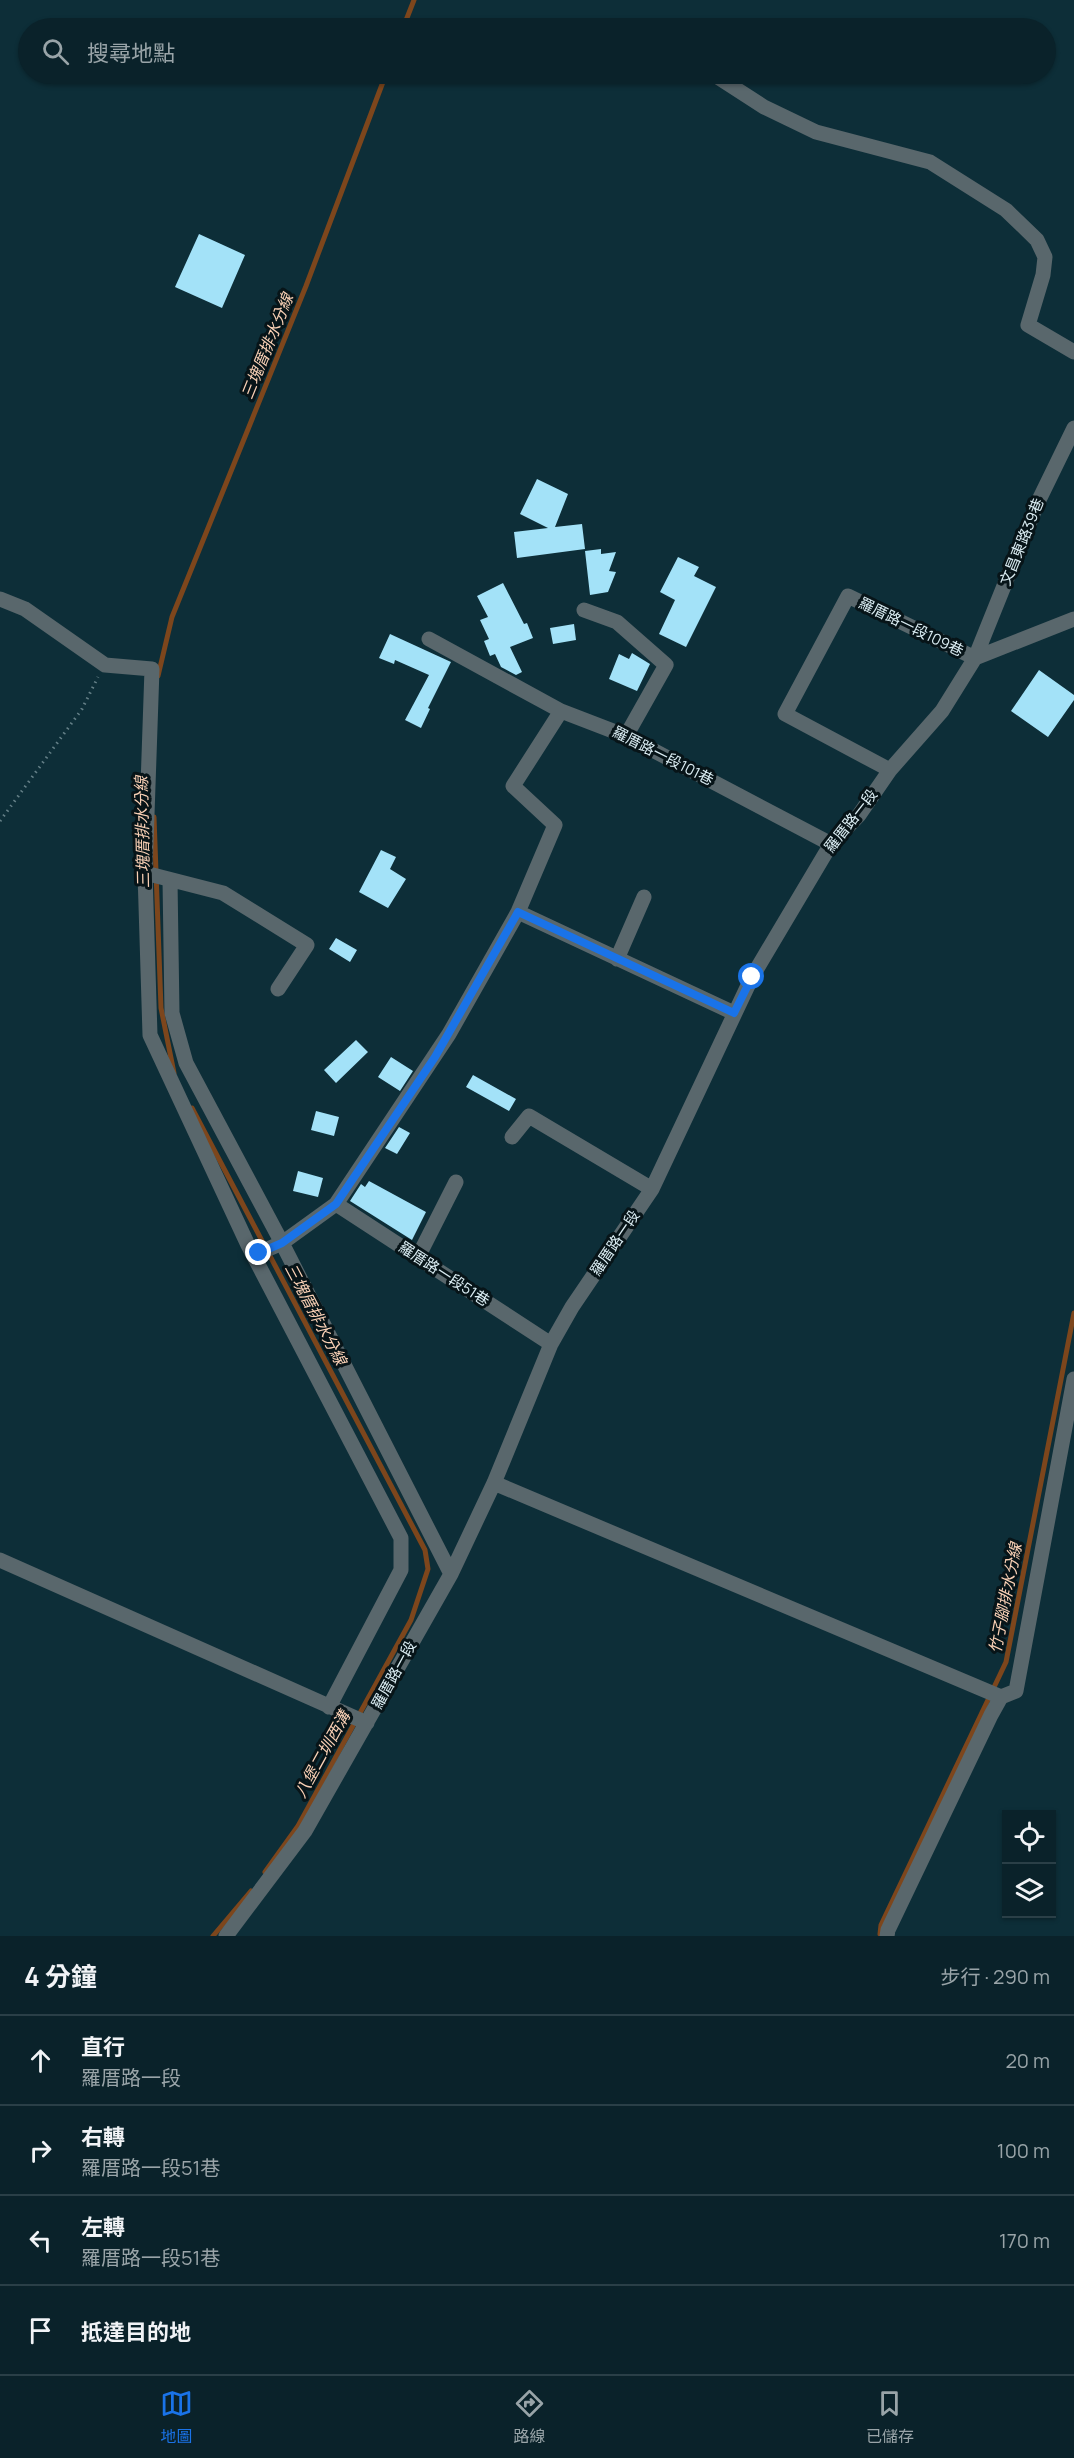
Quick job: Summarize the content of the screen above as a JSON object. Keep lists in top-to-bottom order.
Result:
{
  "streets": {
    "street": [
      "文昌東路39巷",
      "羅厝路一段109巷",
      "羅厝路一段101巷",
      "羅厝路一段",
      "羅厝路一段51巷"
    ]
  },
  "crossings": [
    ["文昌東路39巷", "羅厝路一段109巷"],
    ["文昌東路39巷", "羅厝路一段"],
    ["羅厝路一段109巷", "羅厝路一段"],
    ["羅厝路一段101巷", "羅厝路一段"],
    ["羅厝路一段", "羅厝路一段51巷"]
  ],
  "water": ["三塊厝排水分線", "竹子腳排水分線", "八堡二圳西溝"],
  "page": {
    "search": "搜尋地點",
    "heading": ["4 分鐘", "步行 · 290 m"],
    "list": [
      ["直行", "羅厝路一段", "20 m"],
      ["右轉", "羅厝路一段51巷", "100 m"],
      ["左轉", "羅厝路一段51巷", "170 m"],
      "抵達目的地"
    ],
    "nav": ["地圖", "路線", "已儲存"]
  }
}
